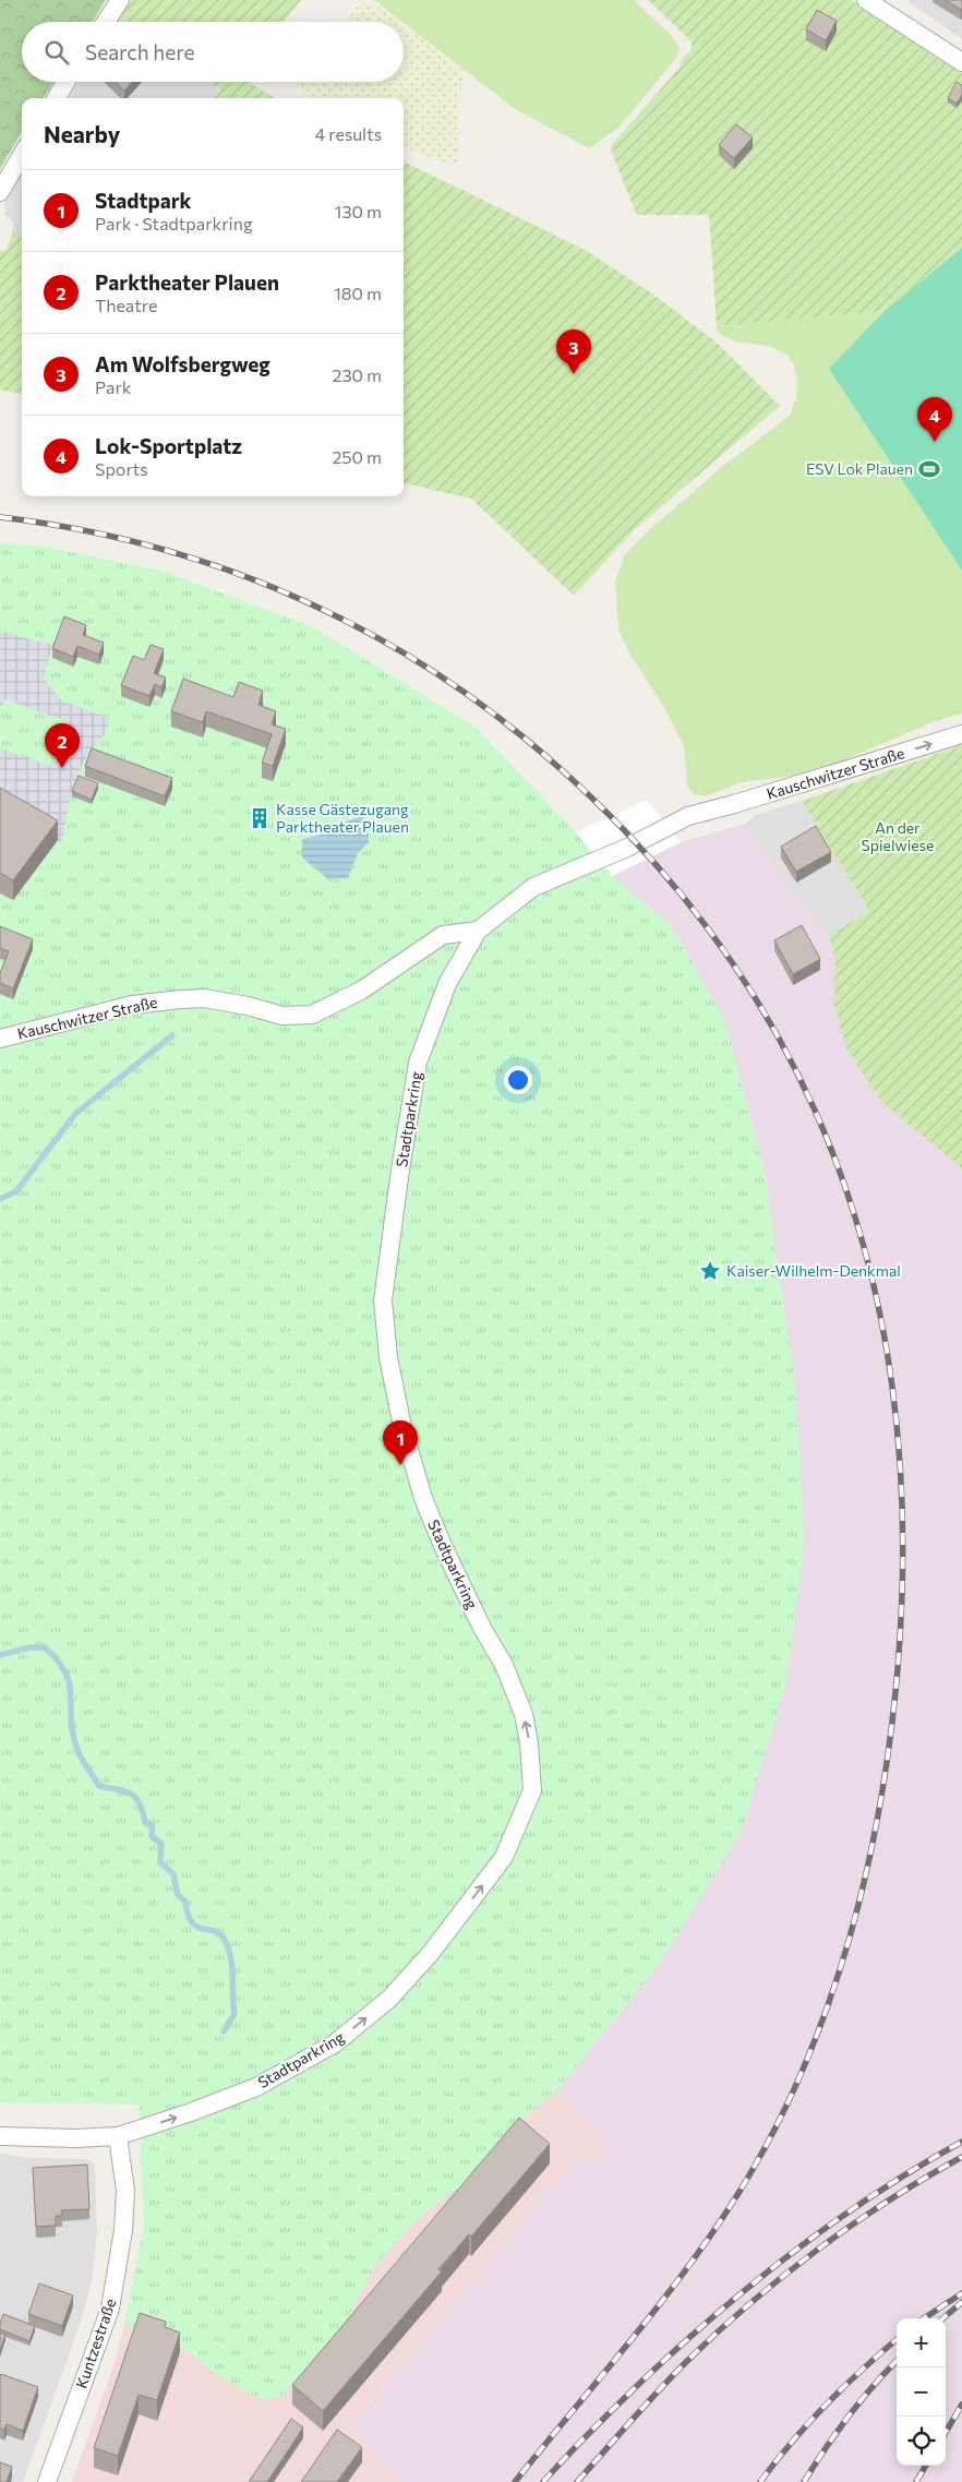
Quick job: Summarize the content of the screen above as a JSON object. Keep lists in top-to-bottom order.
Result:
{
  "streets": {
    "street": ["Kauschwitzer Straße", "Stadtparkring", "Kuntzestraße"]
  },
  "crossings": [
    ["Kauschwitzer Straße", "Stadtparkring"],
    ["Stadtparkring", "Kuntzestraße"]
  ],
  "one_way": ["Stadtparkring"],
  "parks": ["An der Spielwiese"],
  "places": {
    "sports": ["ESV Lok Plauen"],
    "building": ["Kasse Gästezugang Parktheater Plauen"],
    "place": ["Kaiser-Wilhelm-Denkmal"]
  },
  "page": {
    "search": "Search here",
    "heading": ["Nearby", "4 results"],
    "list": [
      {
        "mark": "1",
        "name": "Stadtpark",
        "note": "Park · Stadtparkring",
        "value": "130 m"
      },
      {
        "mark": "2",
        "name": "Parktheater Plauen",
        "note": "Theatre",
        "value": "180 m"
      },
      {
        "mark": "3",
        "name": "Am Wolfsbergweg",
        "note": "Park",
        "value": "230 m"
      },
      {
        "mark": "4",
        "name": "Lok-Sportplatz",
        "note": "Sports",
        "value": "250 m"
      }
    ],
    "pins": [
      "3",
      "4",
      "2",
      "1"
    ],
    "map_buttons": ["+", "−"]
  }
}
